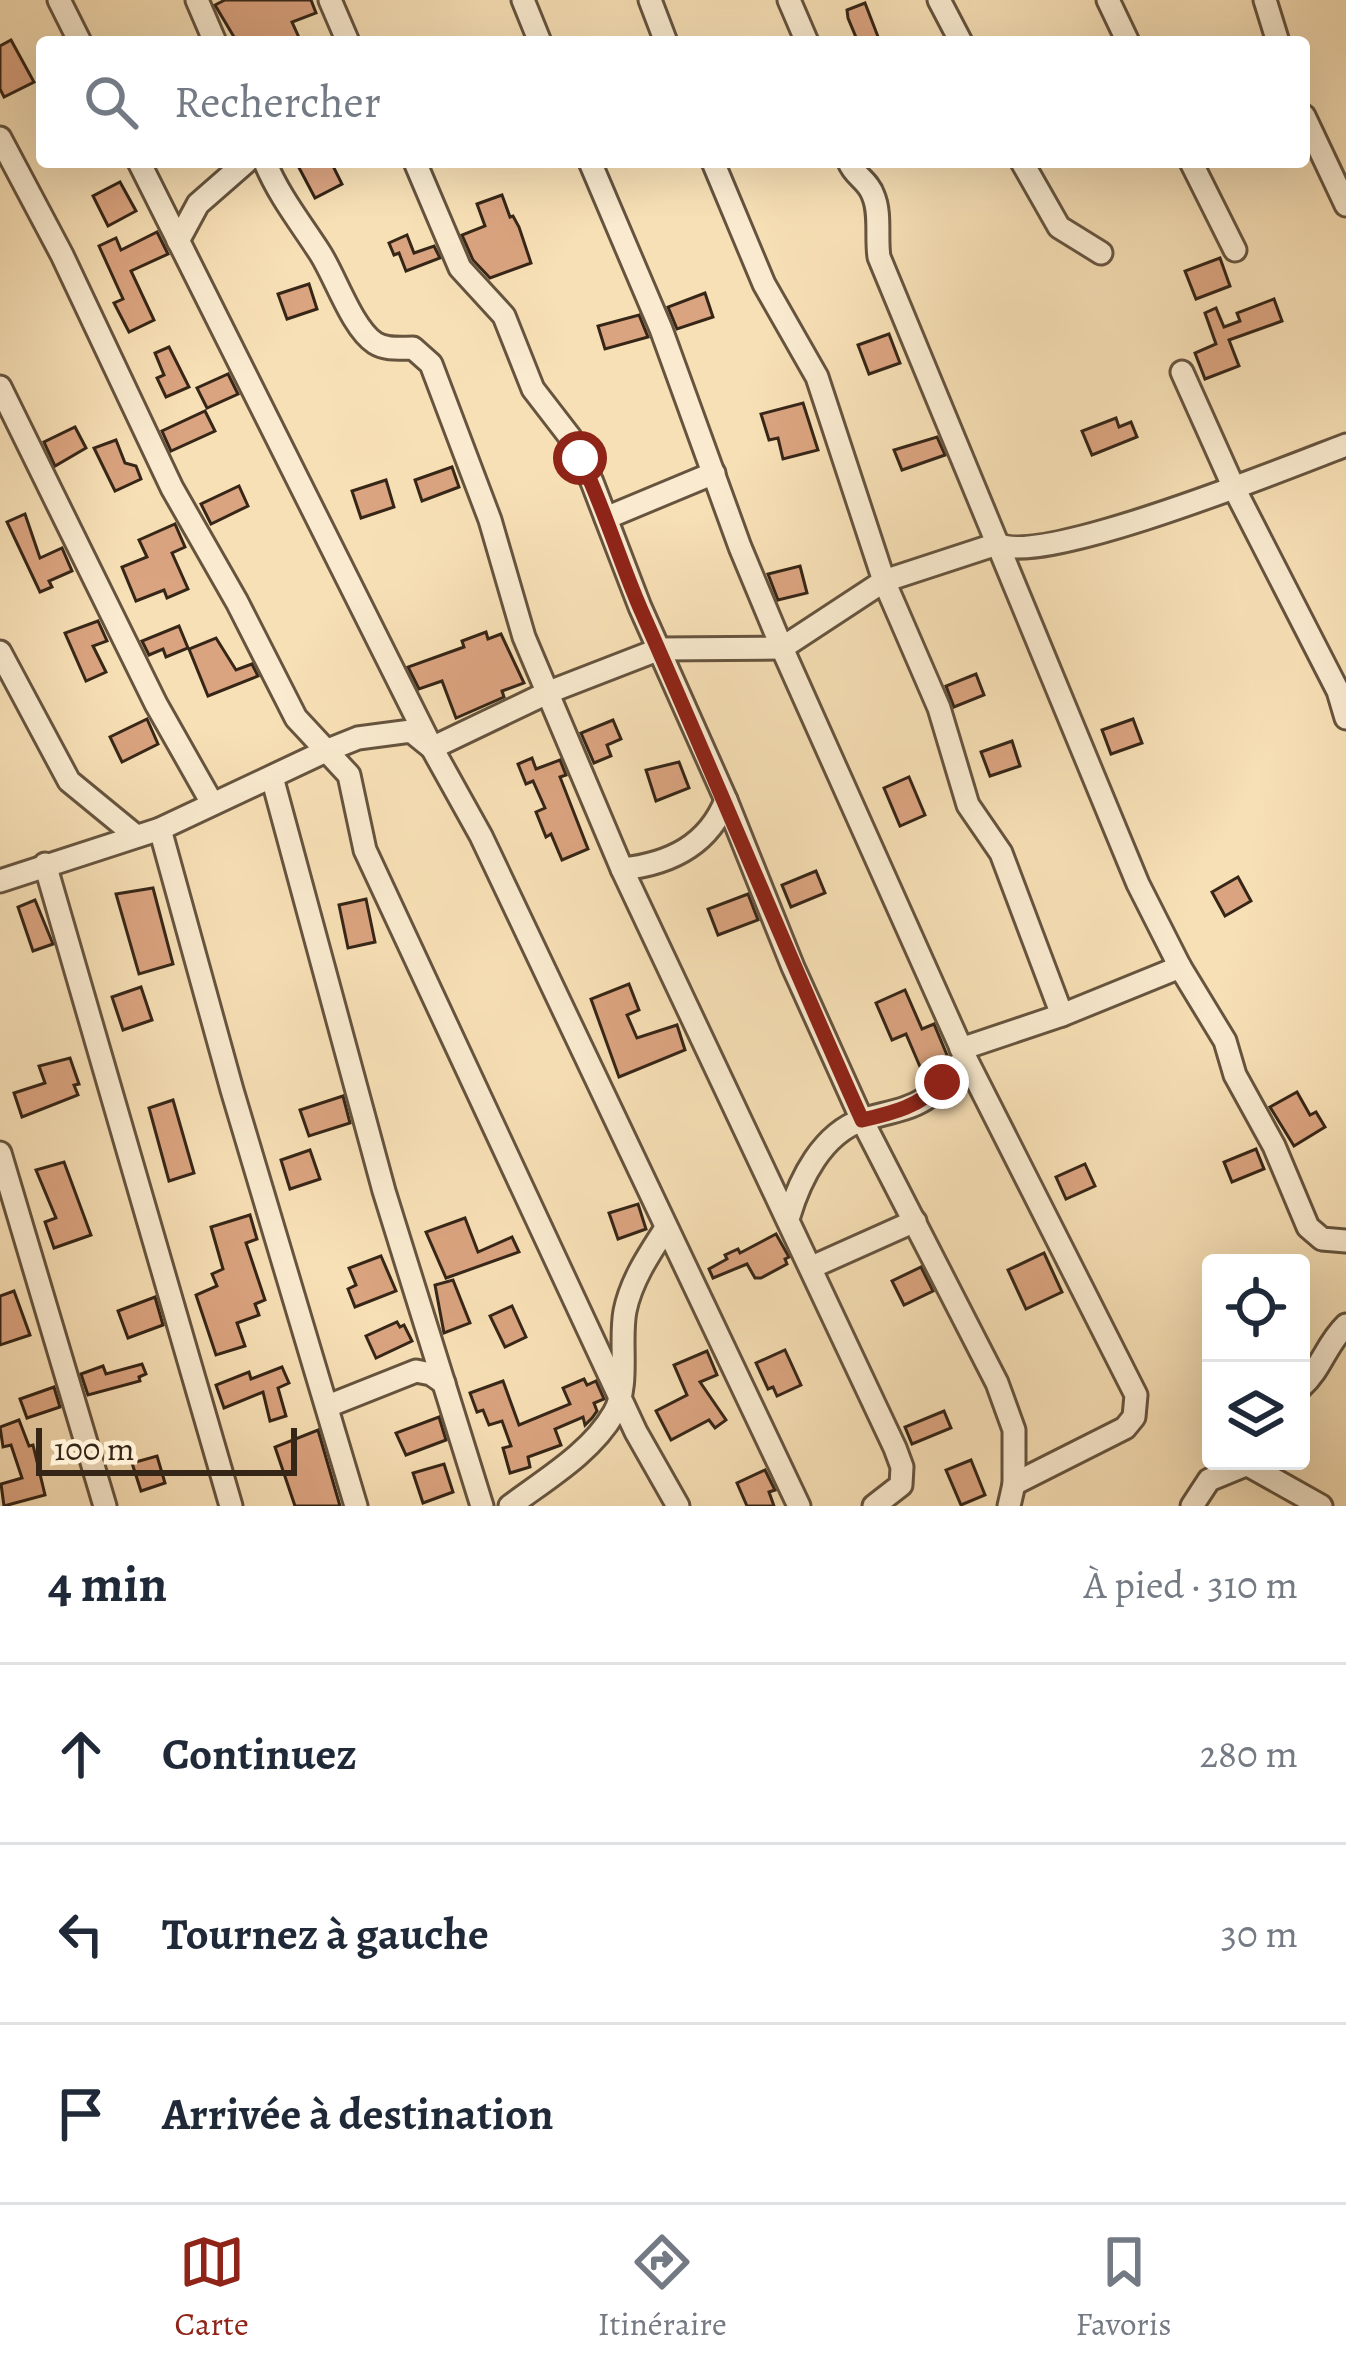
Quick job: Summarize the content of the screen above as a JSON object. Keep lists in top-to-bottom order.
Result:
{
  "scale_bar": "100 m",
  "page": {
    "search": "Rechercher",
    "scale": "100 m",
    "heading": ["4 min", "À pied · 310 m"],
    "list": [
      ["Continuez", "280 m"],
      ["Tournez à gauche", "30 m"],
      "Arrivée à destination"
    ],
    "nav": ["Carte", "Itinéraire", "Favoris"]
  }
}
